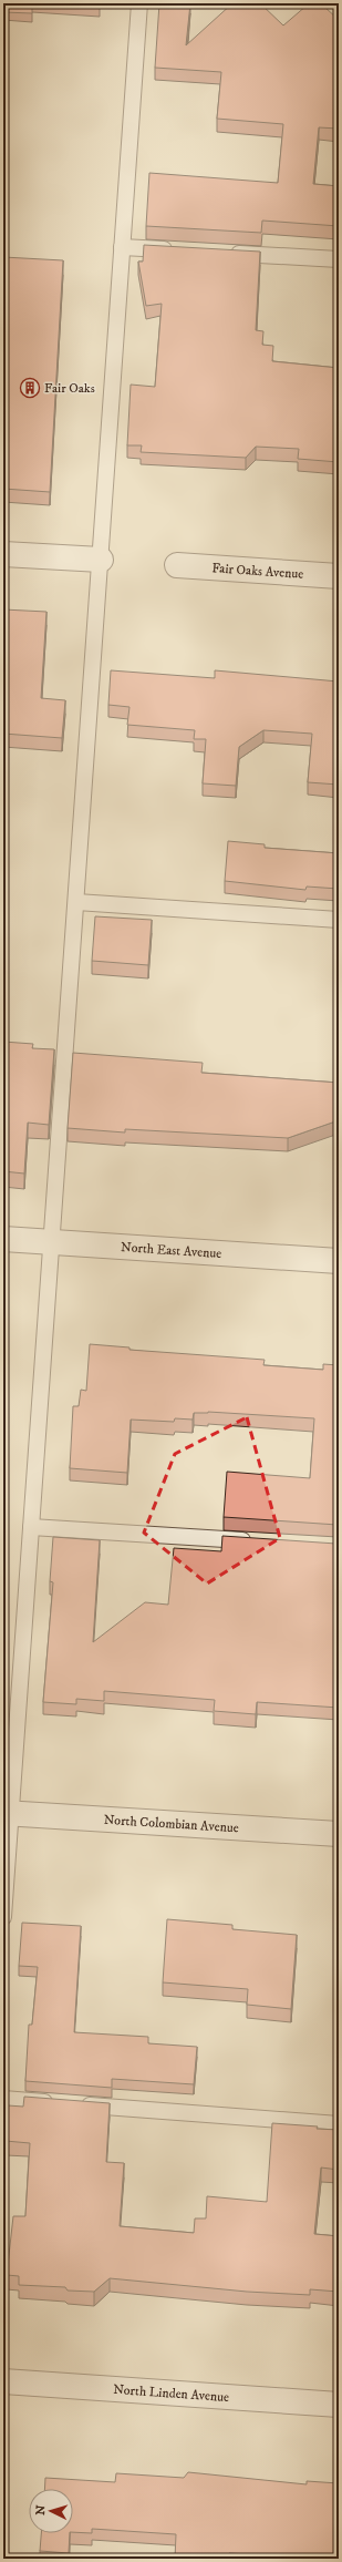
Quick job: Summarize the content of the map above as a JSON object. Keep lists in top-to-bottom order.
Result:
{
  "streets": {
    "street": [
      "Fair Oaks Avenue",
      "North East Avenue",
      "North Colombian Avenue",
      "North Linden Avenue"
    ]
  },
  "places": {
    "building": ["Fair Oaks"]
  },
  "north": "left"
}
